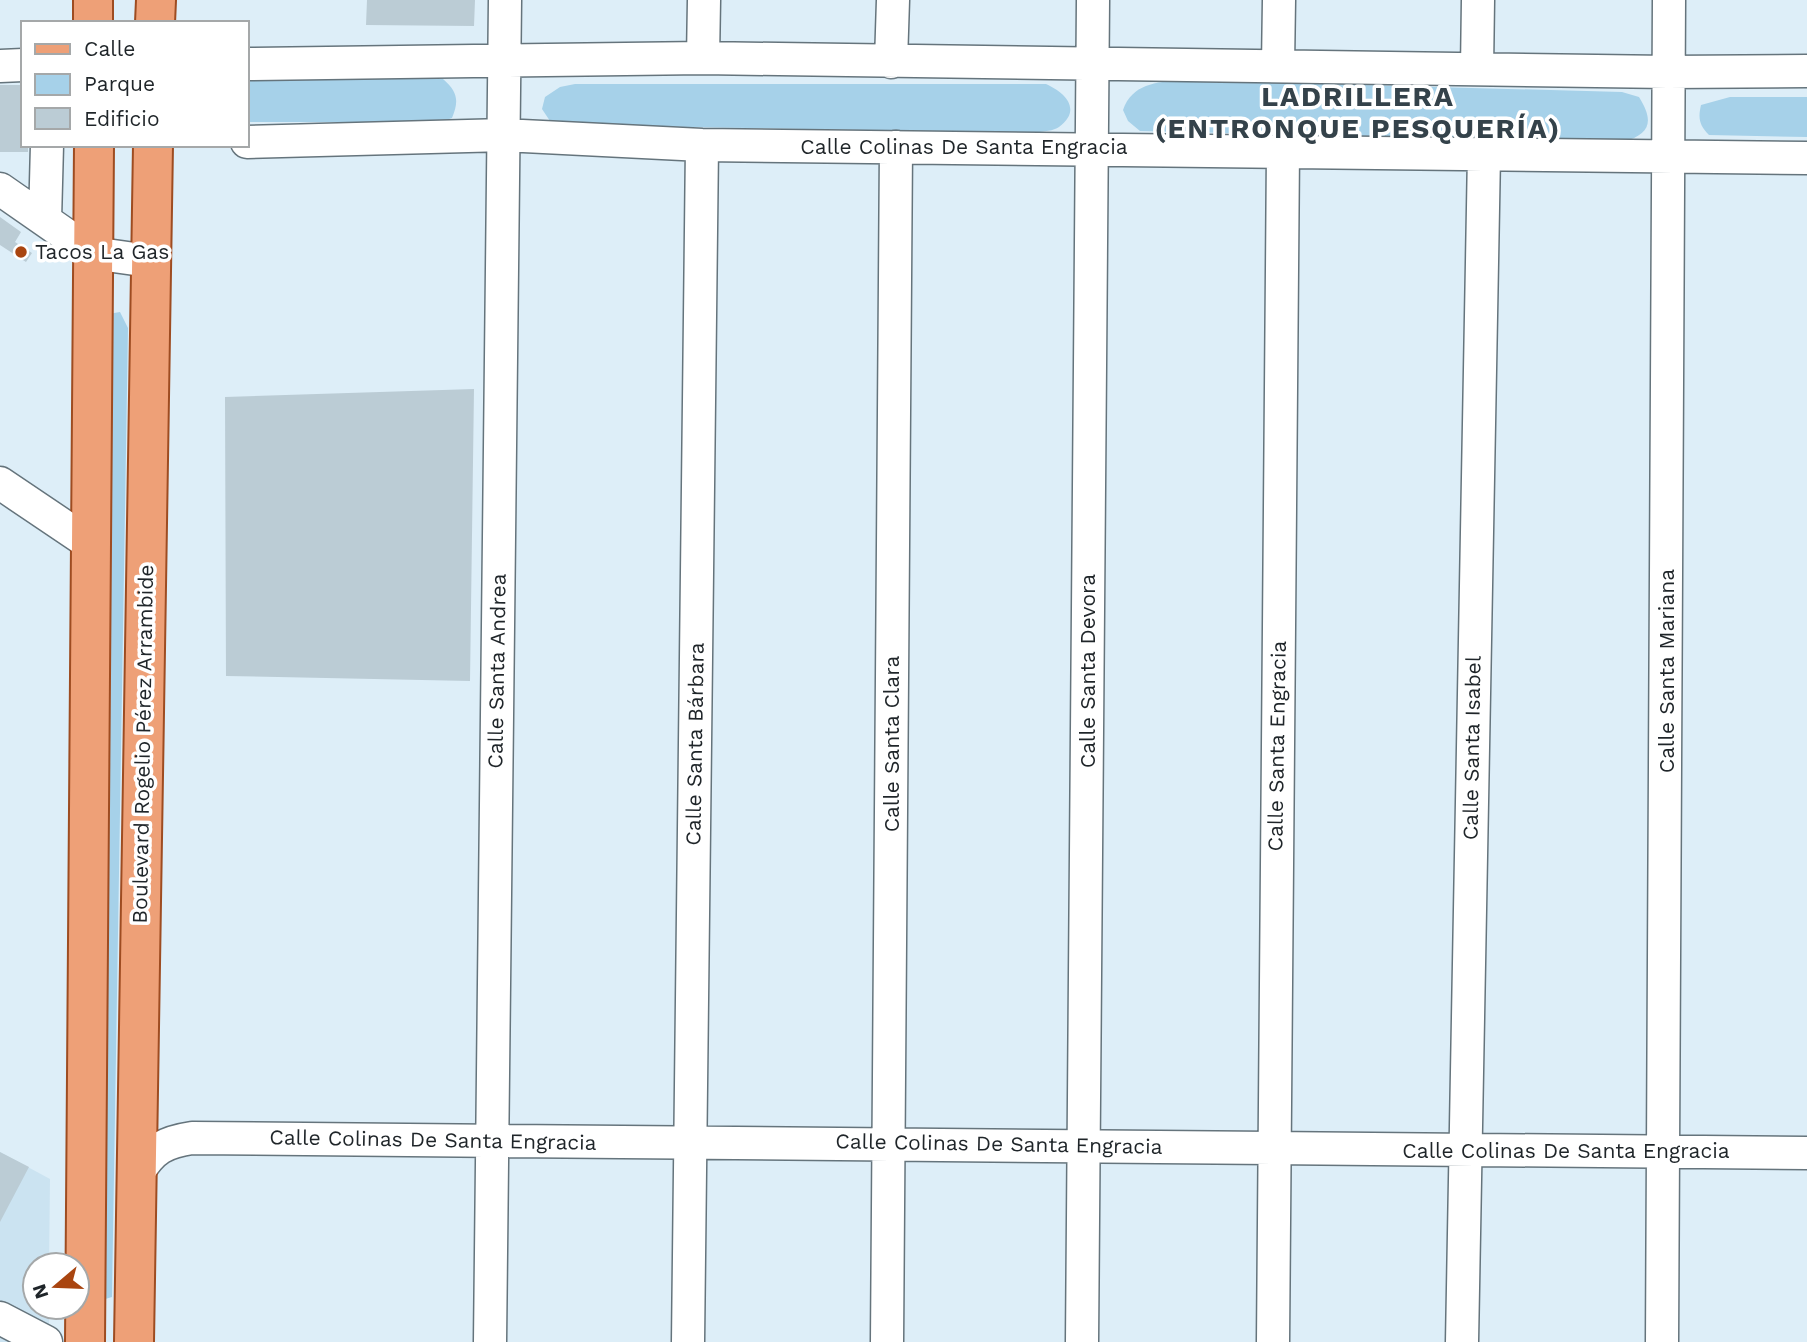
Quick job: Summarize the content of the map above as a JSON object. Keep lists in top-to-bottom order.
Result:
{
  "streets": {
    "main road": ["Boulevard Rogelio Pérez Arrambide"],
    "street": [
      "Calle Colinas De Santa Engracia",
      "Calle Santa Andrea",
      "Calle Santa Devora",
      "Calle Santa Mariana",
      "Calle Santa Bárbara",
      "Calle Santa Clara",
      "Calle Santa Engracia",
      "Calle Santa Isabel"
    ]
  },
  "crossings": [
    ["Calle Colinas De Santa Engracia", "Calle Santa Andrea"],
    ["Calle Colinas De Santa Engracia", "Calle Santa Devora"],
    ["Calle Colinas De Santa Engracia", "Calle Santa Mariana"],
    ["Calle Colinas De Santa Engracia", "Calle Santa Bárbara"],
    ["Calle Colinas De Santa Engracia", "Calle Santa Clara"],
    ["Calle Colinas De Santa Engracia", "Calle Santa Engracia"],
    ["Calle Colinas De Santa Engracia", "Calle Santa Isabel"]
  ],
  "districts": ["LADRILLERA (ENTRONQUE PESQUERÍA)"],
  "places": ["Tacos La Gas"],
  "legend": ["Calle", "Parque", "Edificio"],
  "north": "left"
}
